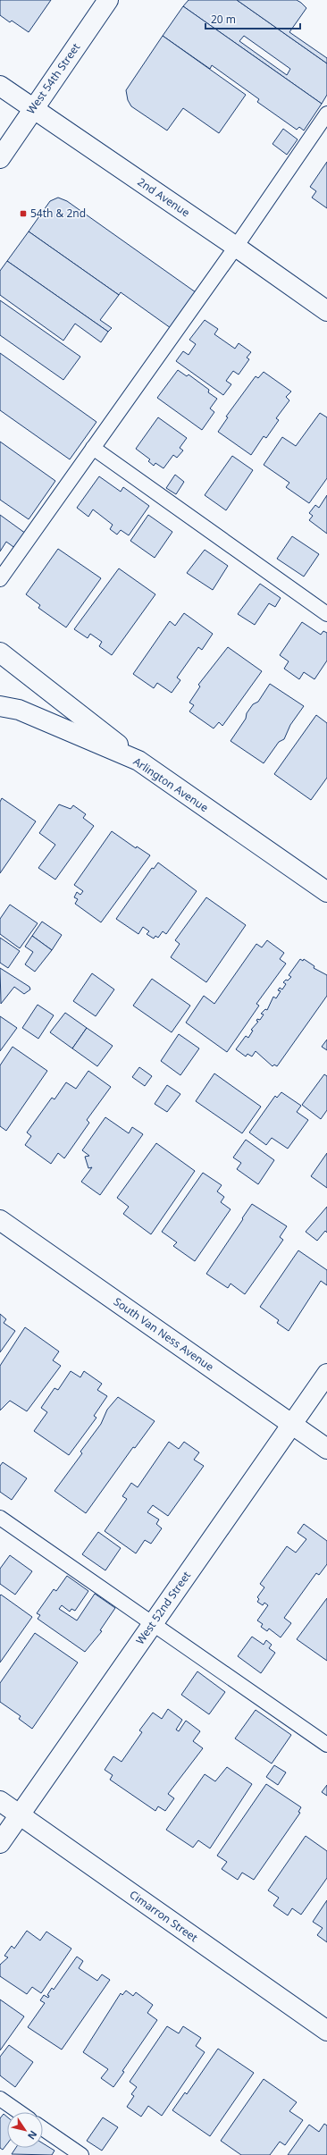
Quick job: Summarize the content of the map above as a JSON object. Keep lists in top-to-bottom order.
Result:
{
  "streets": {
    "street": [
      "West 54th Street",
      "2nd Avenue",
      "Arlington Avenue",
      "South Van Ness Avenue",
      "West 52nd Street",
      "Cimarron Street"
    ]
  },
  "crossings": [
    ["West 54th Street", "2nd Avenue"],
    ["South Van Ness Avenue", "West 52nd Street"],
    ["West 52nd Street", "Cimarron Street"]
  ],
  "places": {
    "transit": ["54th & 2nd"]
  },
  "scale_bar": "20 m",
  "north": "bottom right"
}
